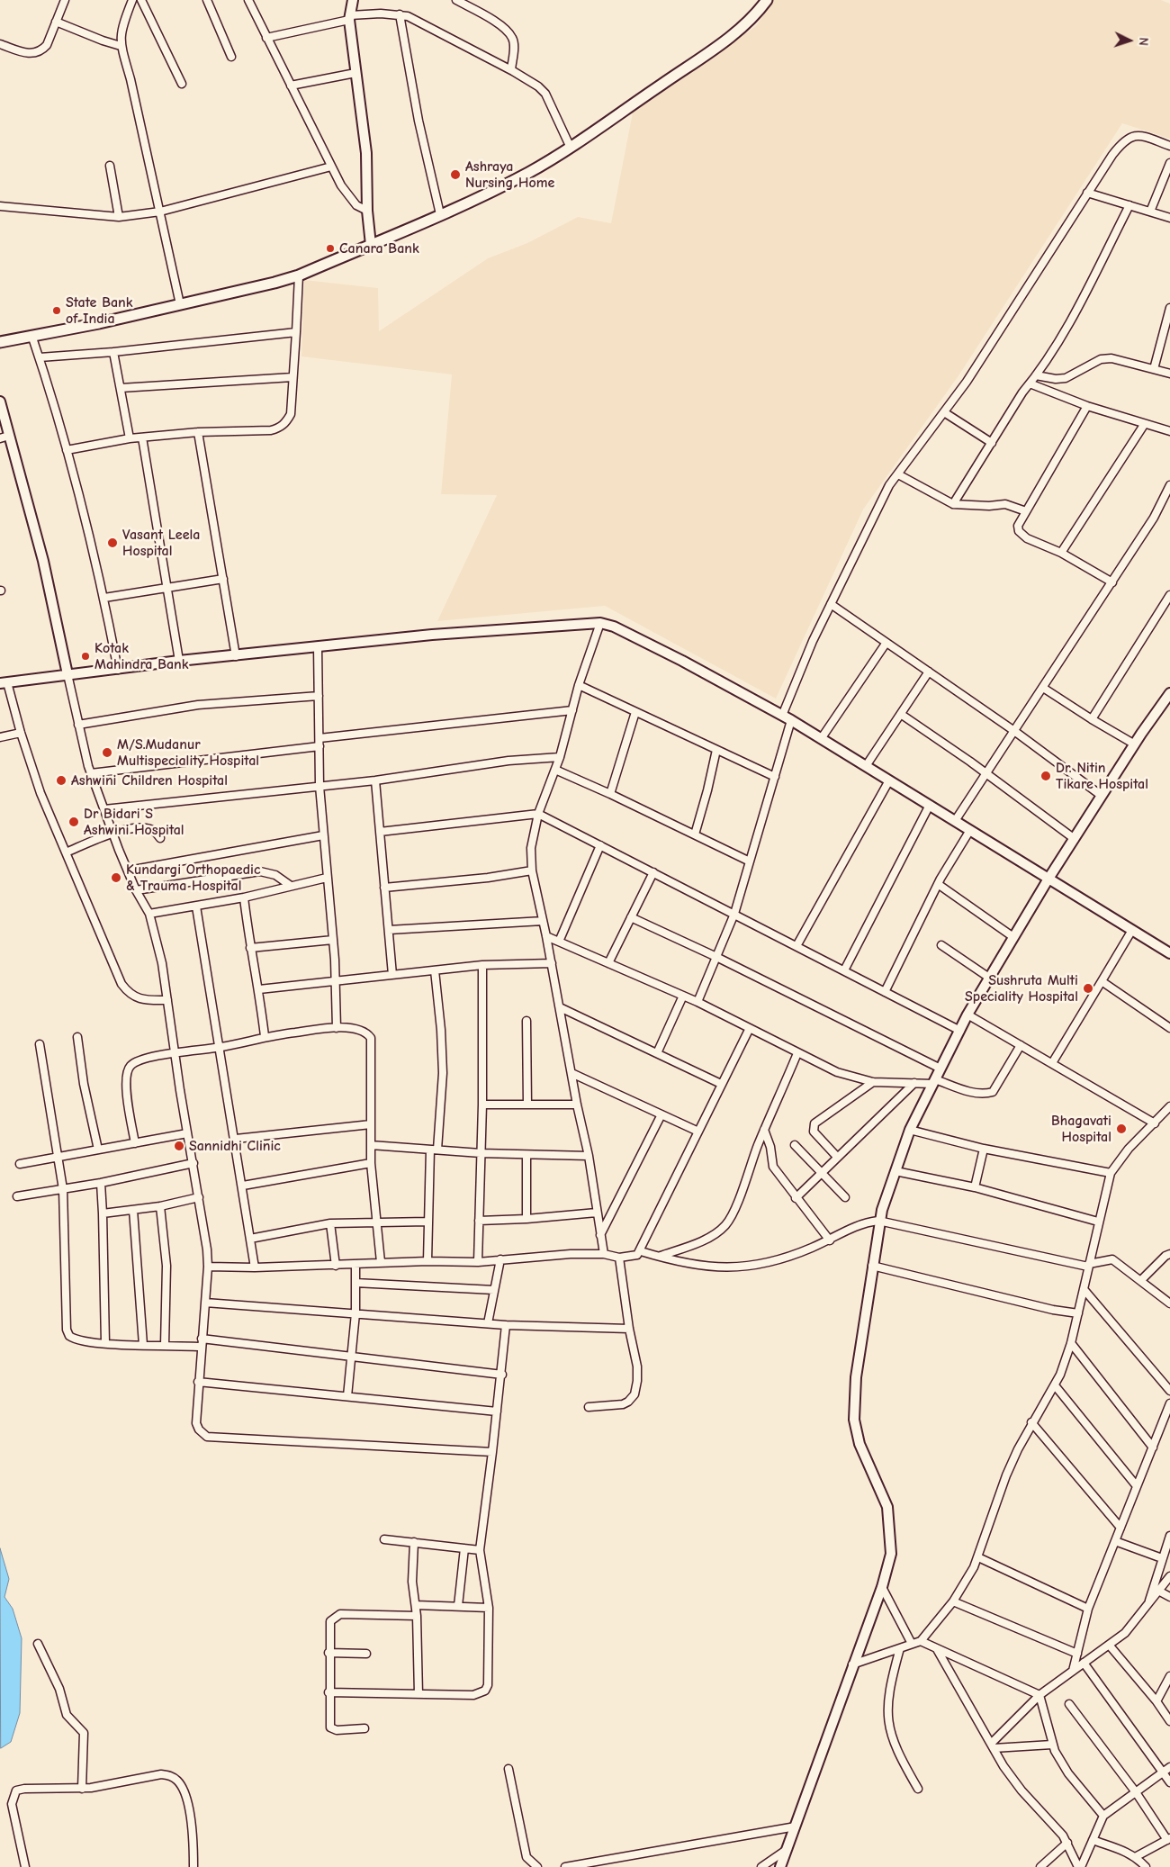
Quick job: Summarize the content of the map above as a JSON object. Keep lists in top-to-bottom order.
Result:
{
  "places": [
    "Ashraya Nursing Home",
    "Canara Bank",
    "State Bank of India",
    "Vasant Leela Hospital",
    "Kotak Mahindra Bank",
    "M/S.Mudanur Multispeciality Hospital",
    "Dr. Nitin Tikare Hospital",
    "Ashwini Children Hospital",
    "Dr Bidari S Ashwini Hospital",
    "Kundargi Orthopaedic & Trauma Hospital",
    "Sushruta Multi Speciality Hospital",
    "Bhagavati Hospital",
    "Sannidhi Clinic"
  ],
  "north": "right"
}
